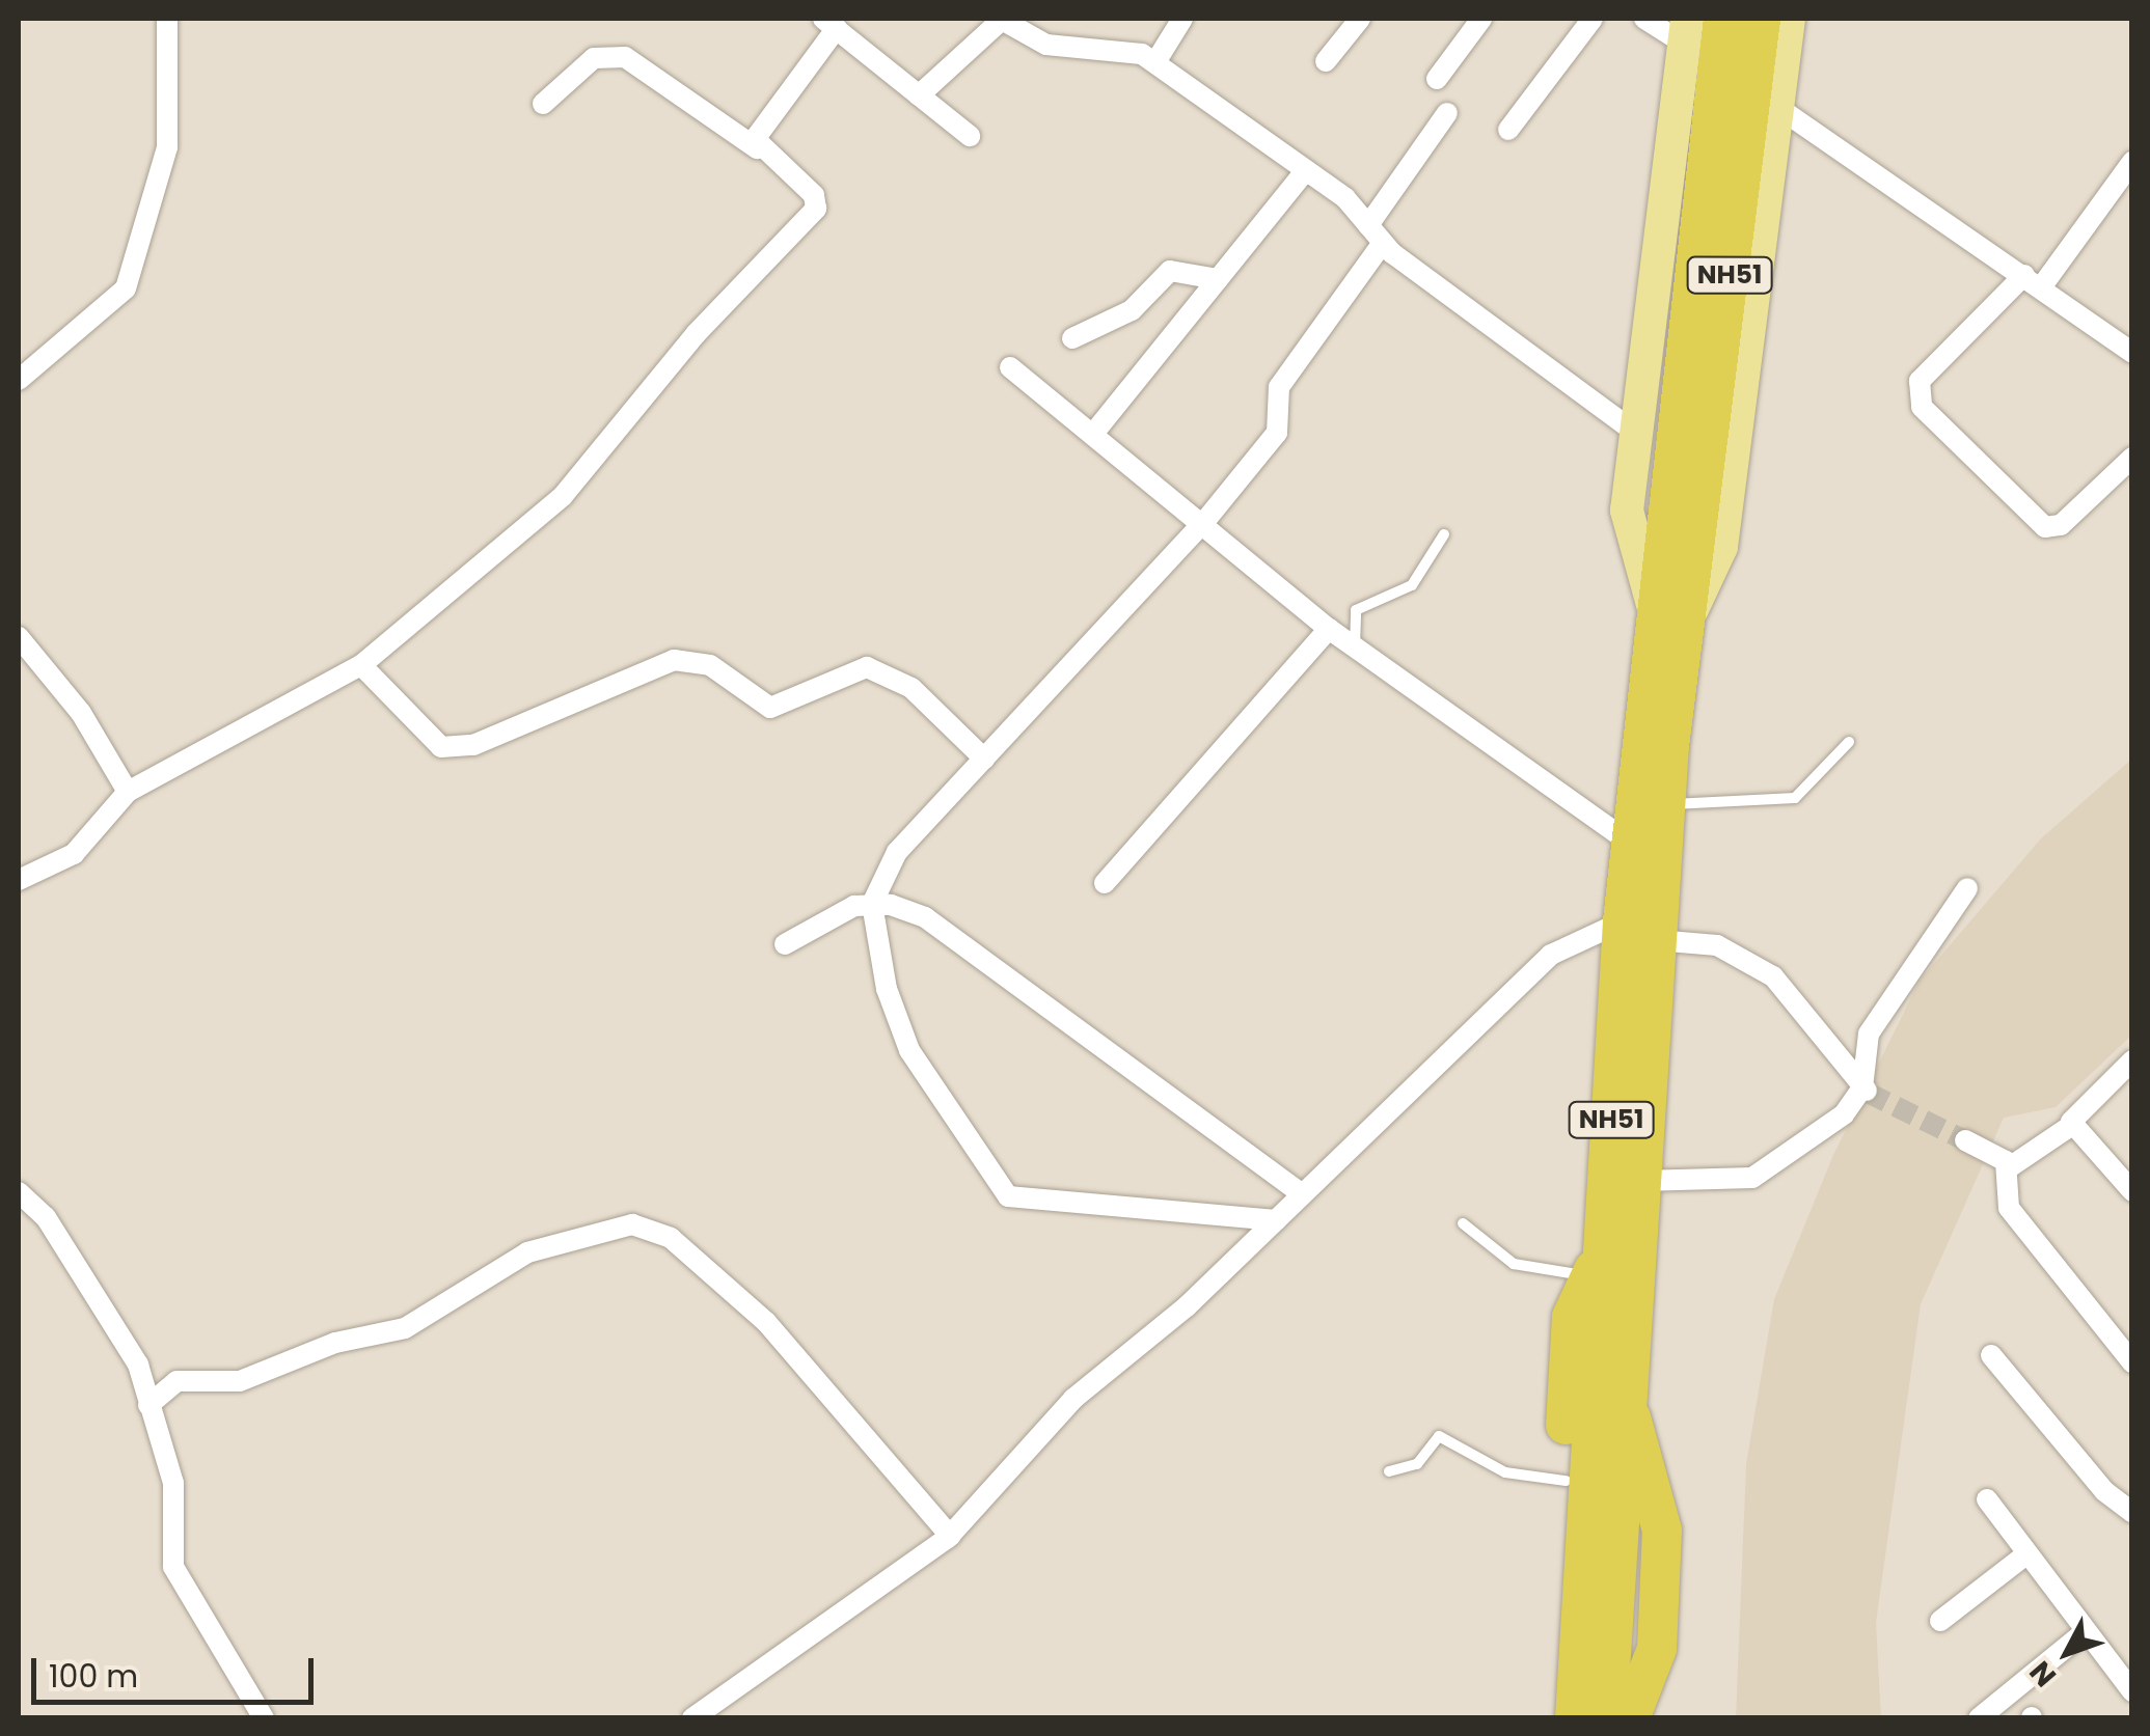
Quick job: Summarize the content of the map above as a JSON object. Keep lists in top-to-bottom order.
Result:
{
  "streets": {
    "highway": ["NH51"]
  },
  "scale_bar": "100 m",
  "north": "bottom left"
}
